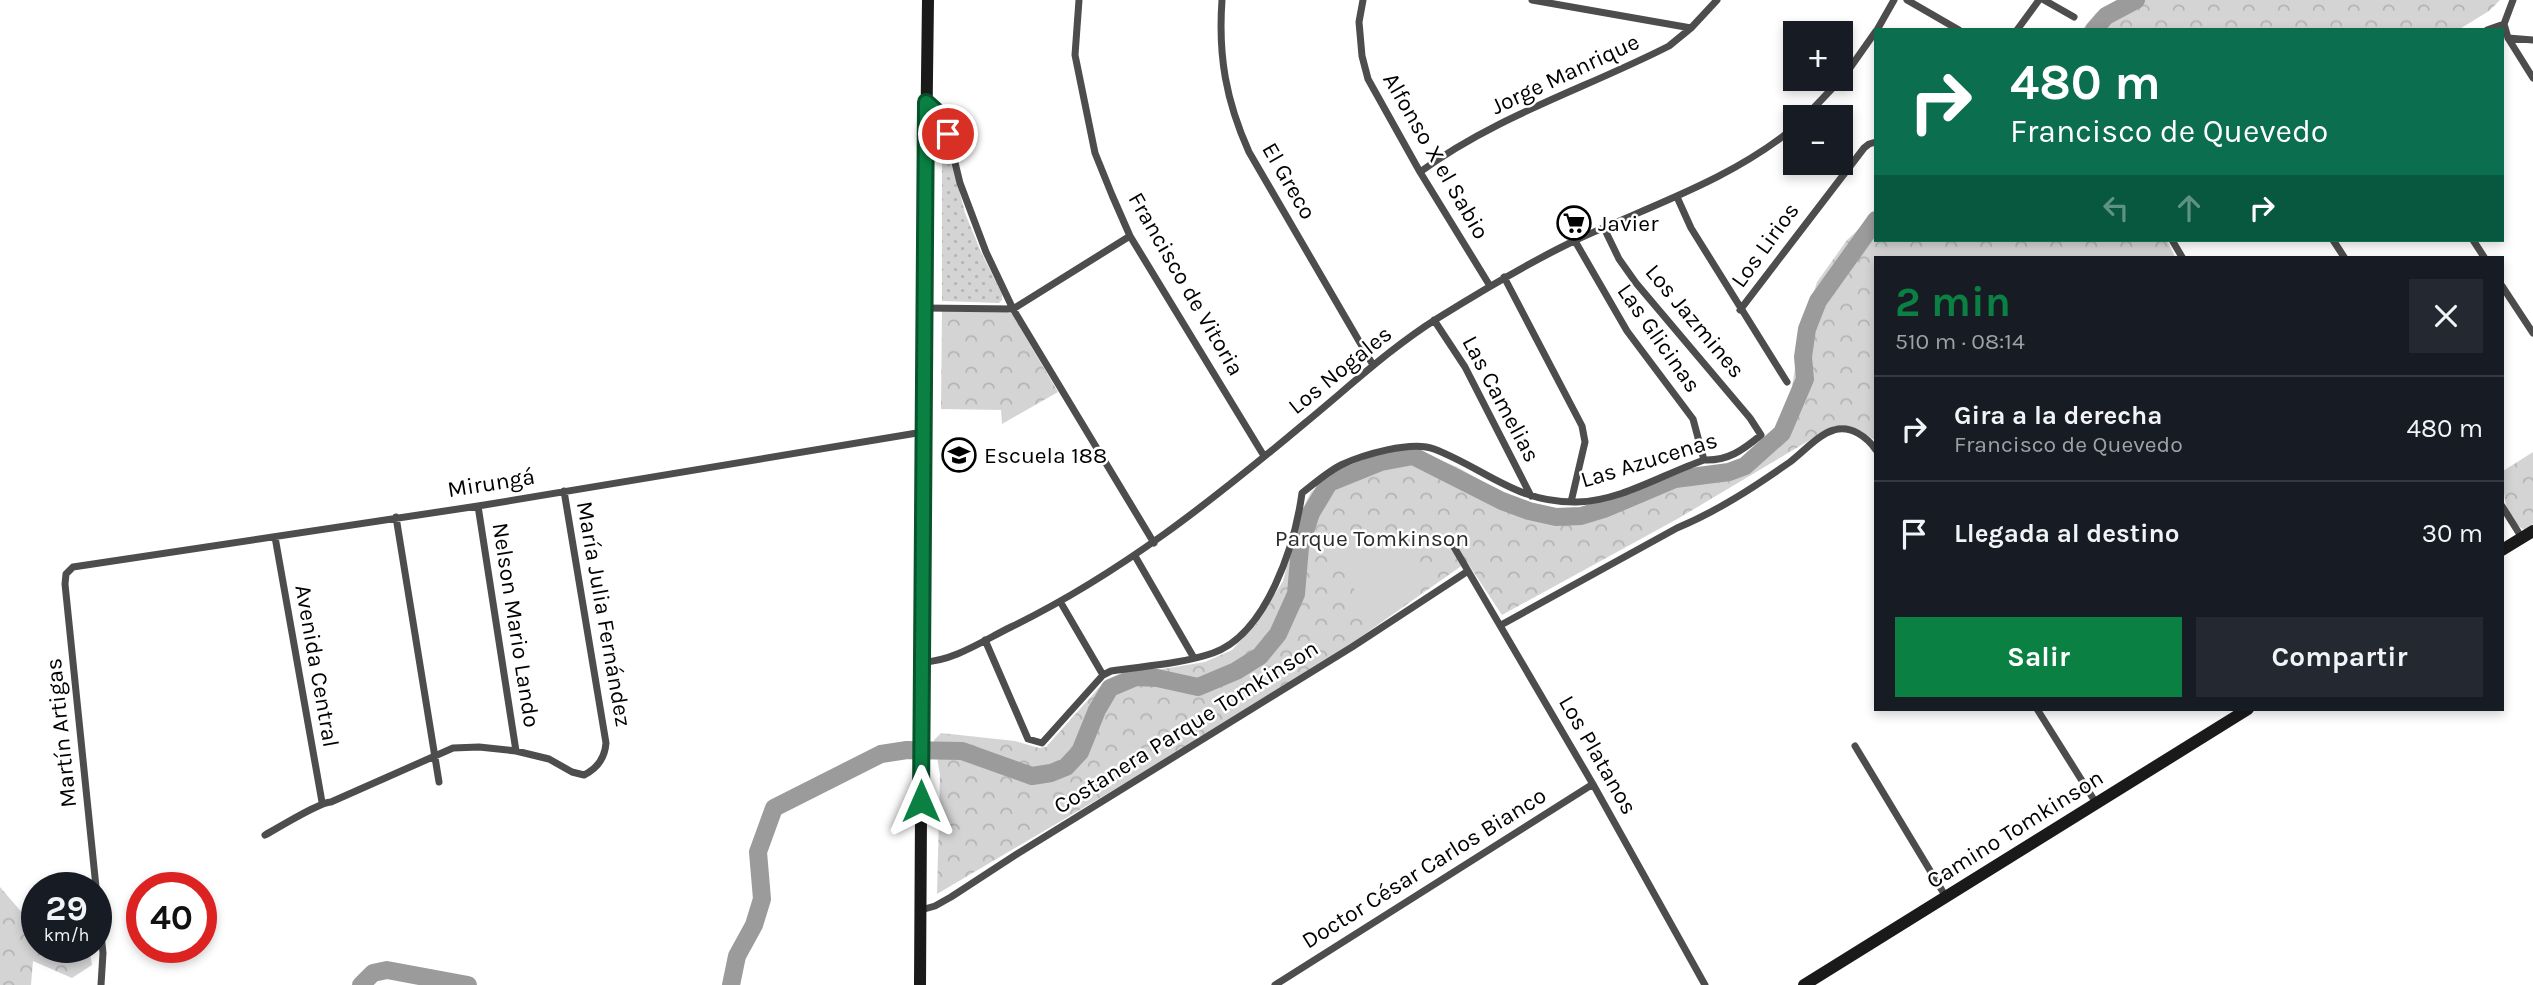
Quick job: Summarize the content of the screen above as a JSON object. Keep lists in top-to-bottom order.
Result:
{
  "streets": {
    "street": [
      "Jorge Manrique",
      "Alfonso X el Sabio",
      "El Greco",
      "Los Lirios",
      "Francisco de Vitoria",
      "Los Jazmines",
      "Las Glicinas",
      "Los Nogales",
      "Las Camelias",
      "Las Azucenas",
      "Mirungá",
      "María Julia Fernández",
      "Nelson Mario Lando",
      "Avenida Central",
      "Costanera Parque Tomkinson",
      "Martín Artigas",
      "Los Platanos",
      "Camino Tomkinson",
      "Doctor César Carlos Bianco"
    ]
  },
  "crossings": [
    ["Jorge Manrique", "Alfonso X el Sabio"],
    ["Alfonso X el Sabio", "Los Nogales"],
    ["El Greco", "Los Nogales"],
    ["Francisco de Vitoria", "Los Nogales"],
    ["Los Jazmines", "Los Nogales"],
    ["Los Jazmines", "Las Azucenas"],
    ["Las Glicinas", "Los Nogales"],
    ["Las Glicinas", "Las Azucenas"],
    ["Los Nogales", "Las Camelias"],
    ["Las Camelias", "Las Azucenas"],
    ["Mirungá", "María Julia Fernández"],
    ["Mirungá", "Nelson Mario Lando"],
    ["Mirungá", "Avenida Central"],
    ["Mirungá", "Martín Artigas"],
    ["María Julia Fernández", "Nelson Mario Lando"],
    ["Costanera Parque Tomkinson", "Los Platanos"],
    ["Los Platanos", "Doctor César Carlos Bianco"]
  ],
  "parks": ["Parque Tomkinson"],
  "places": {
    "supermarket": ["Javier"],
    "school or university": ["Escuela 188"]
  },
  "page": {
    "map_buttons": ["+", "−"],
    "turn": ["480 m", "Francisco de Quevedo"],
    "heading": ["2 min", "510 m · 08:14"],
    "list": [
      {
        "name": "Gira a la derecha",
        "note": "Francisco de Quevedo",
        "value": "480 m"
      },
      {
        "name": "Llegada al destino",
        "value": "30 m"
      }
    ],
    "buttons": ["Salir", "Compartir"],
    "speed": "29 km/h",
    "limit": "40"
  }
}
